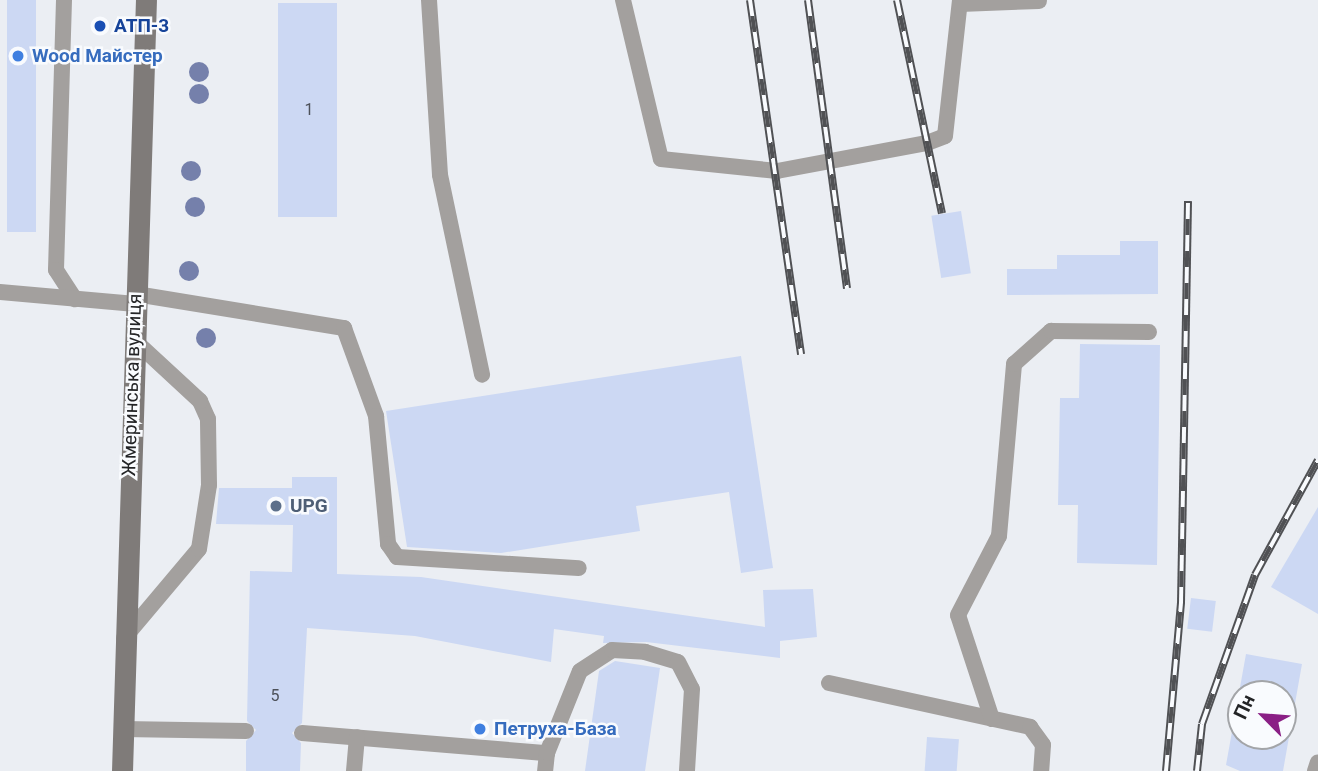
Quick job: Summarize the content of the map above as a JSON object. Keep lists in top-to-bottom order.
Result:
{
  "streets": {
    "main road": ["Жмеринська вулиця"]
  },
  "places": [
    "АТП-3",
    "Wood Майстер",
    "UPG",
    "Петруха-База"
  ],
  "house_numbers": ["1", "5"],
  "north": "top left"
}
